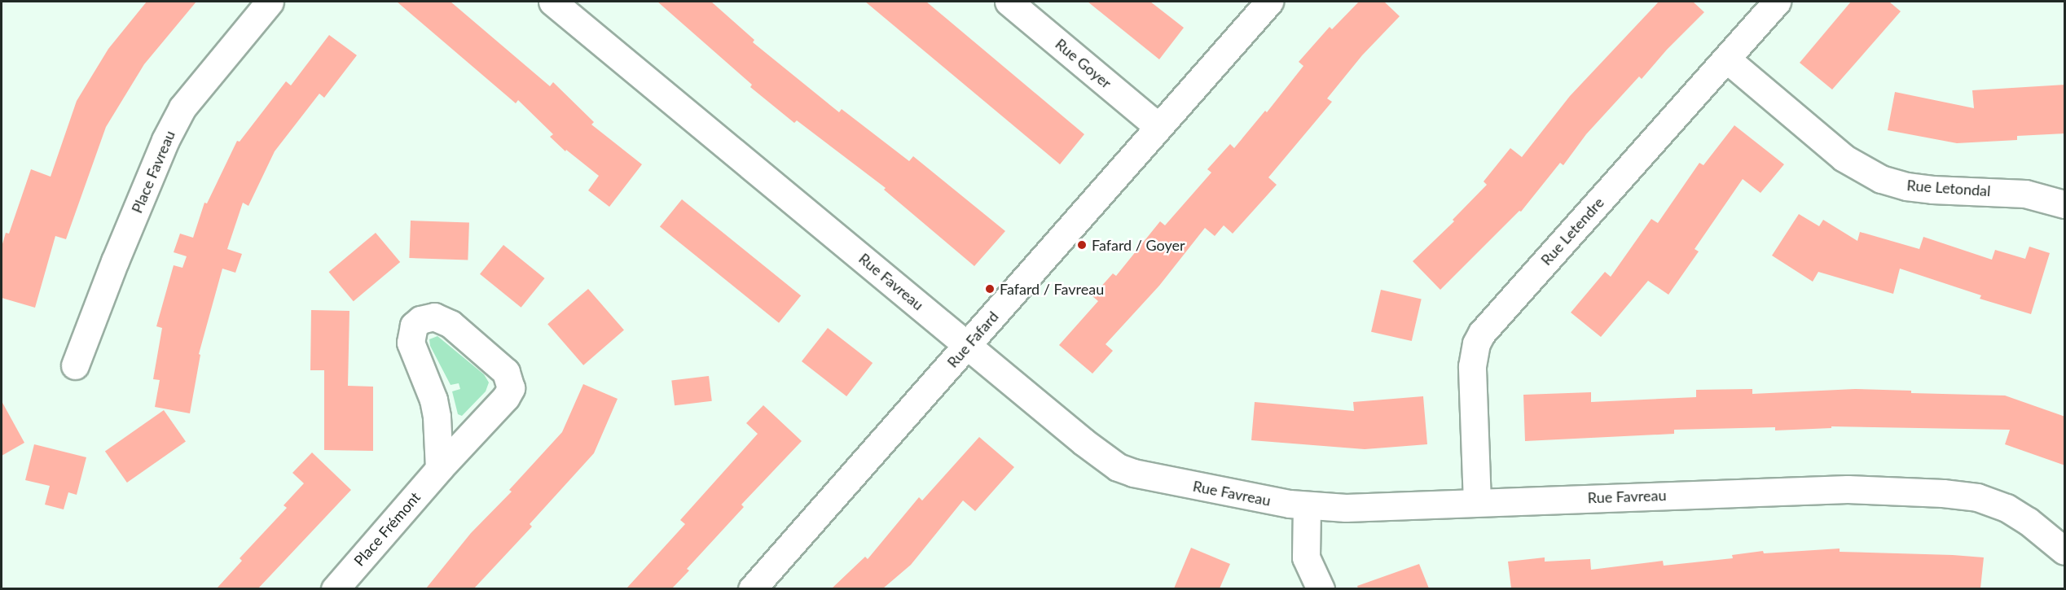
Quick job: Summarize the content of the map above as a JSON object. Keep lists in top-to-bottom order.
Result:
{
  "streets": {
    "street": [
      "Rue Goyer",
      "Place Favreau",
      "Rue Letondal",
      "Rue Letendre",
      "Rue Favreau",
      "Rue Fafard",
      "Place Frémont"
    ]
  },
  "crossings": [
    ["Rue Goyer", "Rue Fafard"],
    ["Rue Letondal", "Rue Letendre"],
    ["Rue Letendre", "Rue Favreau"],
    ["Rue Favreau", "Rue Fafard"]
  ],
  "places": ["Fafard / Goyer", "Fafard / Favreau"]
}
